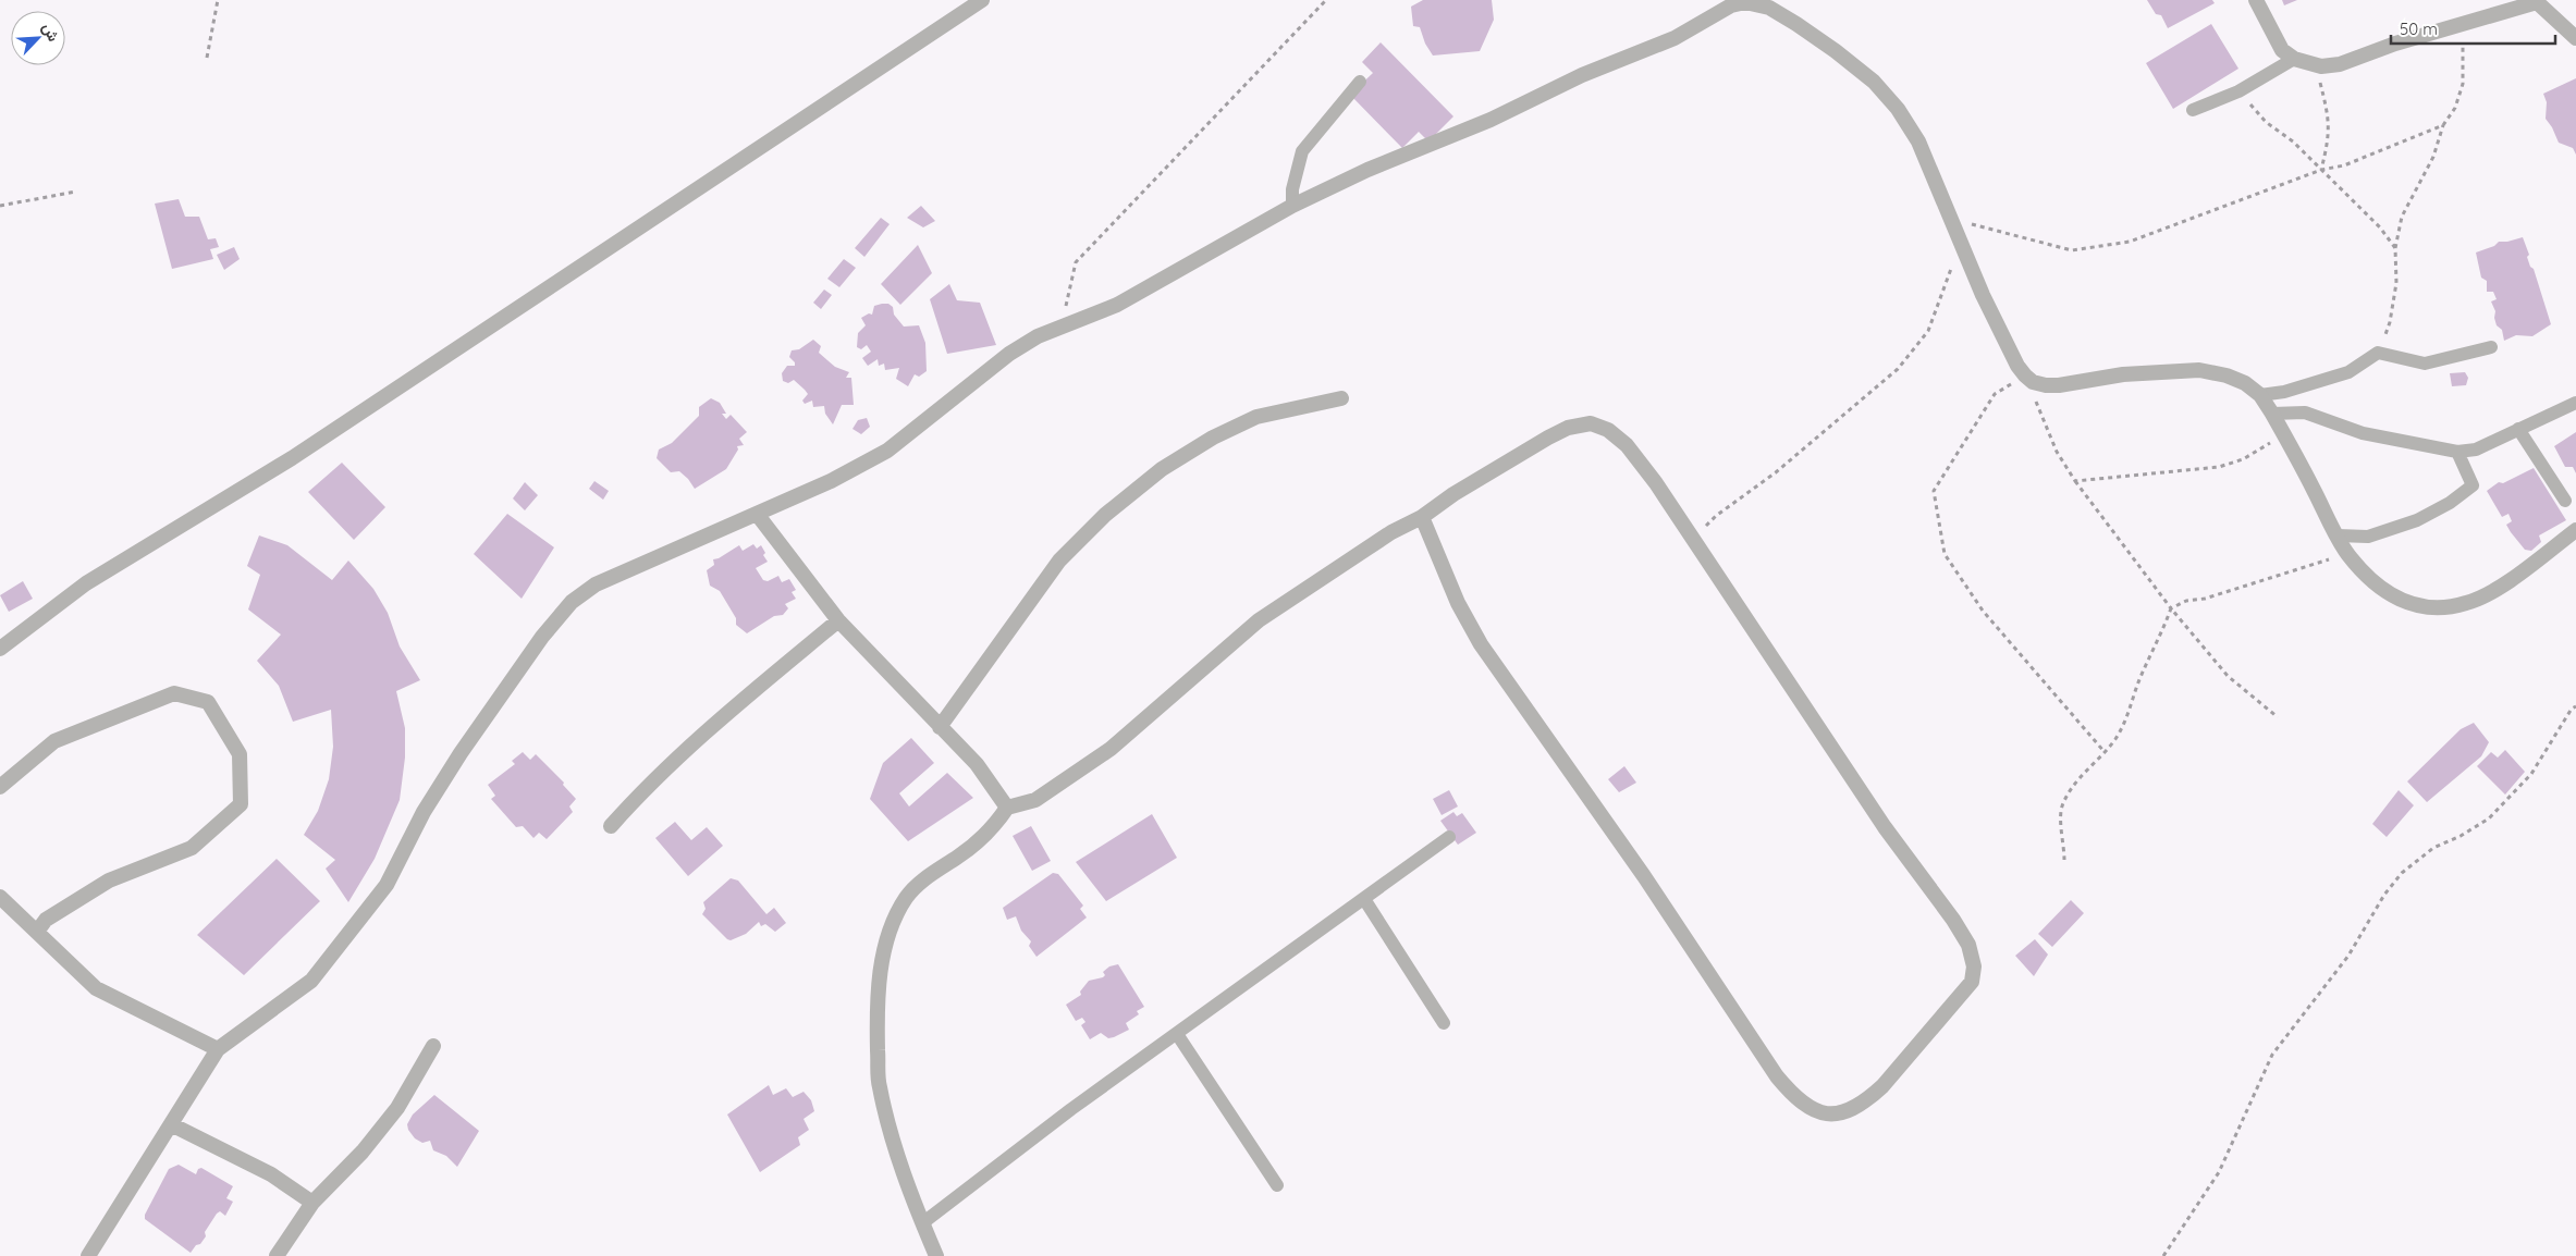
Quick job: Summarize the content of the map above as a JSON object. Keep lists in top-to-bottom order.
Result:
{
  "scale_bar": "50 m",
  "north": "top right"
}
